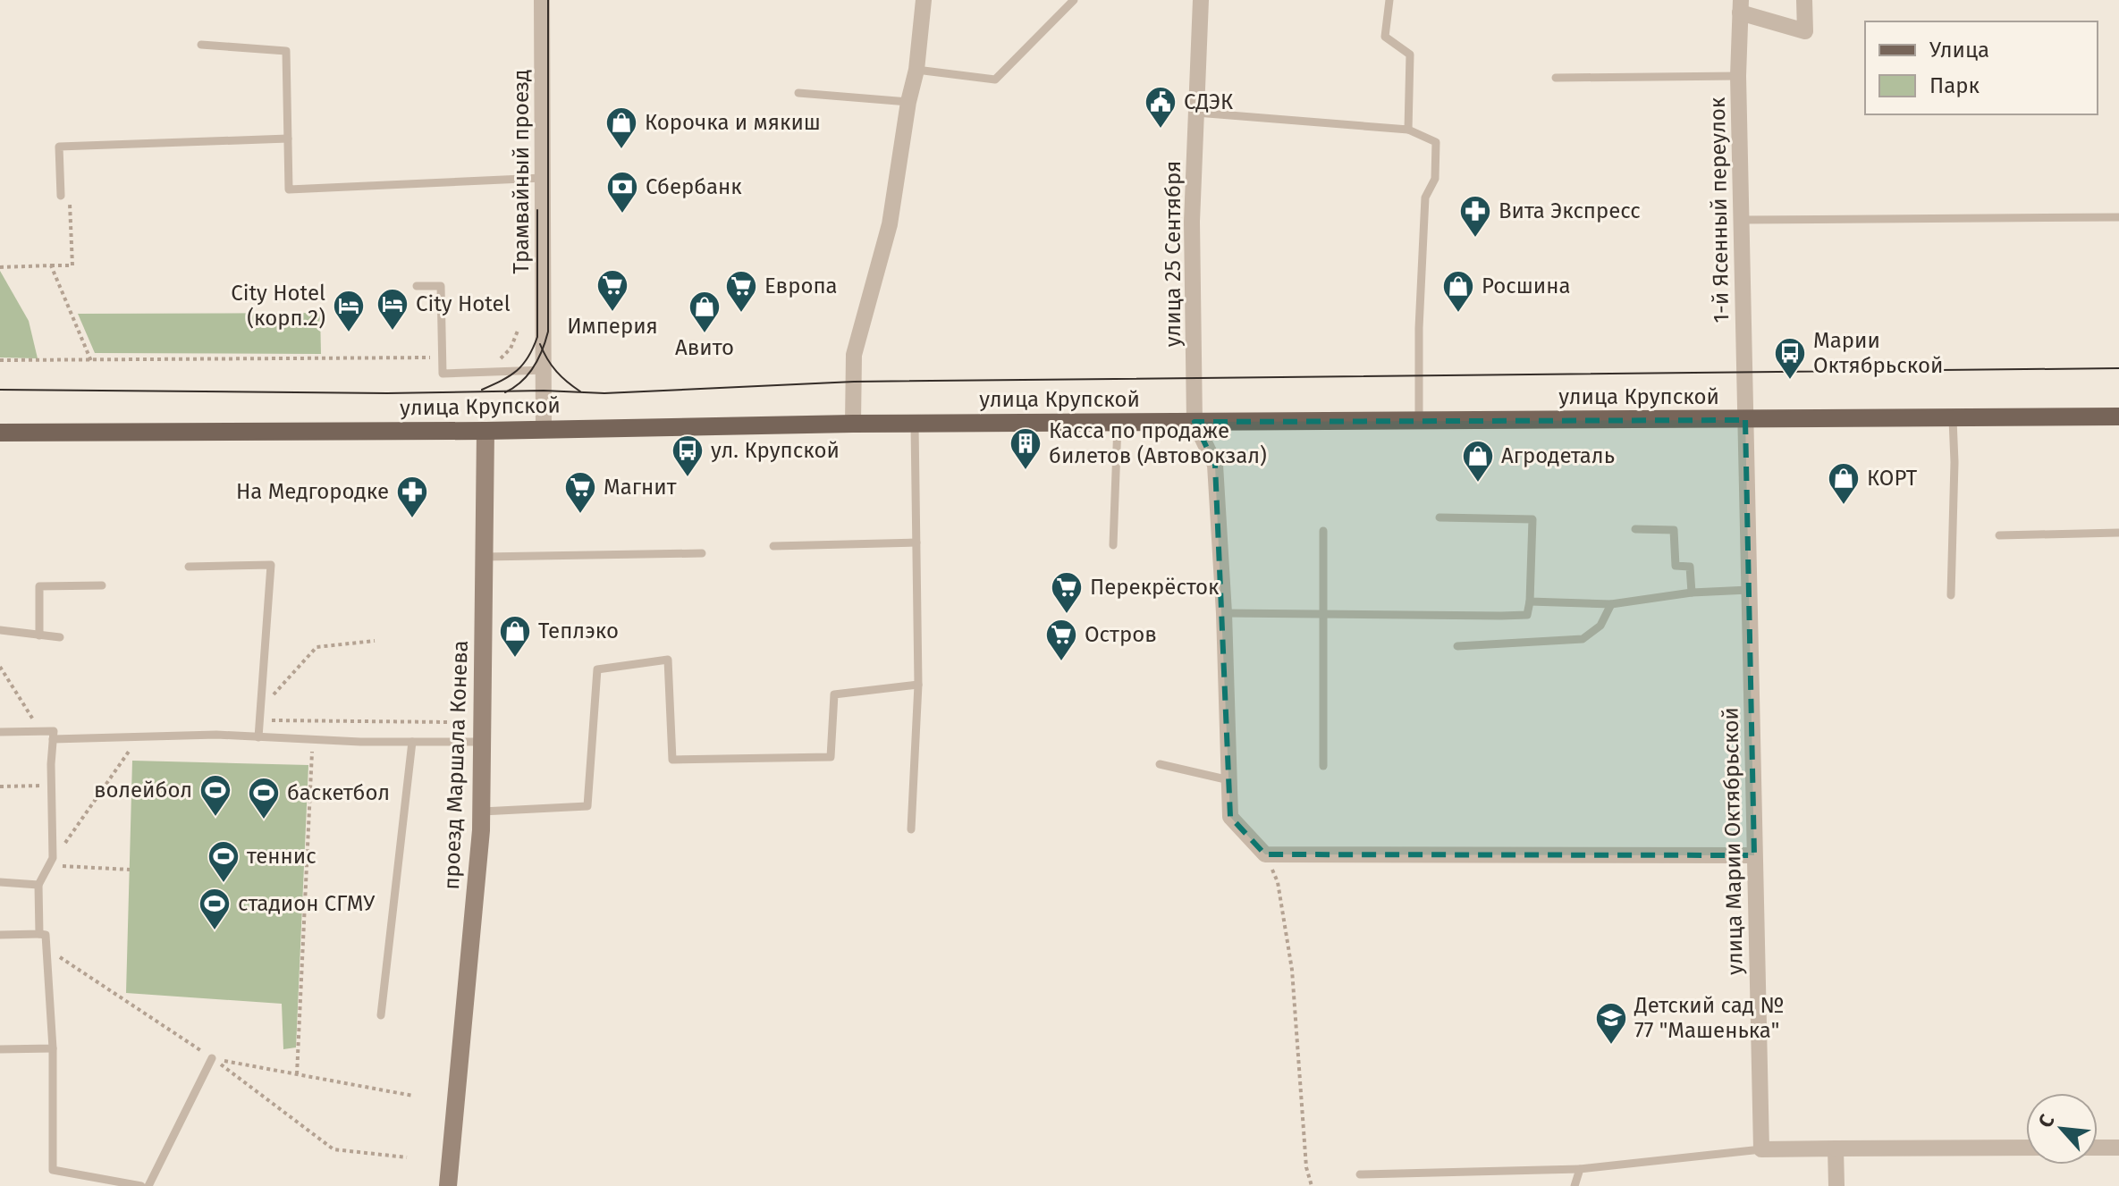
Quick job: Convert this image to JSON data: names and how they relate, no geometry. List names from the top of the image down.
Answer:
{
  "streets": {
    "main road": ["улица Крупской"],
    "street": [
      "Трамвайный проезд",
      "1-й Ясенный переулок",
      "улица 25 Сентября",
      "проезд Маршала Конева",
      "улица Марии Октябрьской"
    ]
  },
  "crossings": [
    ["Трамвайный проезд", "улица Крупской"],
    ["1-й Ясенный переулок", "улица Крупской"],
    ["1-й Ясенный переулок", "улица Марии Октябрьской"],
    ["улица 25 Сентября", "улица Крупской"],
    ["улица Крупской", "проезд Маршала Конева"],
    ["улица Крупской", "улица Марии Октябрьской"]
  ],
  "places": {
    "public building": ["СДЭК"],
    "shop": [
      "Корочка и мякиш",
      "Росшина",
      "Авито",
      "Агродеталь",
      "КОРТ",
      "Теплэко"
    ],
    "bank": ["Сбербанк"],
    "pharmacy": ["Вита Экспресс", "На Медгородке"],
    "supermarket": [
      "Империя",
      "Европа",
      "Магнит",
      "Перекрёсток",
      "Остров"
    ],
    "hotel": ["City Hotel", "City Hotel (корп.2)"],
    "bus stop": ["Марии Октябрьской", "ул. Крупской"],
    "building": ["Касса по продаже билетов (Автовокзал)"],
    "sports": [
      "волейбол",
      "баскетбол",
      "теннис",
      "стадион СГМУ"
    ],
    "school or university": ["Детский сад № 77 \"Машенька\""]
  },
  "legend": ["Улица", "Парк"],
  "north": "top left"
}
